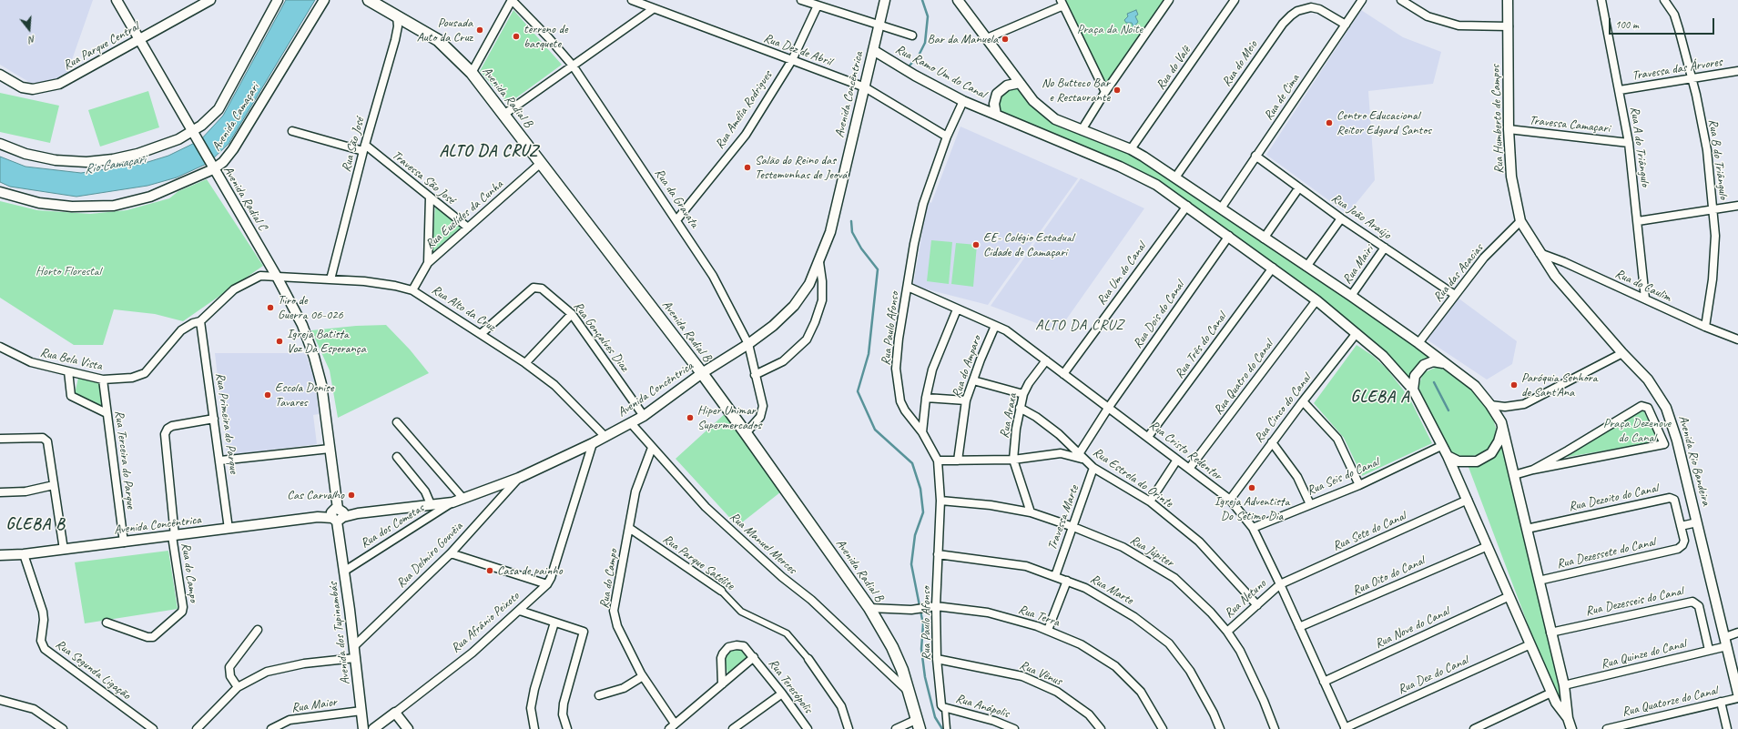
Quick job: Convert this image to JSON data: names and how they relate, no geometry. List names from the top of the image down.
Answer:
{
  "streets": {
    "main road": ["Avenida Radial B"],
    "street": [
      "Rua Parque Central",
      "Rua Dez de Abril",
      "Rua do Meio",
      "Rua do Valê",
      "Travessa das Árvores",
      "Rua Ramo Um do Canal",
      "Avenida Concêntrica",
      "Rua de Cima",
      "Rua Amélia Rodrigues",
      "Avenida Camaçari",
      "Rua Humberto de Campos",
      "Travessa Camaçari",
      "Rua São José",
      "Rua A do Triângulo",
      "Rua B do Triângulo",
      "Travessa São José",
      "Avenida Radial C",
      "Rua da Gravata",
      "Rua Euclídes da Cunha",
      "Rua João Araújo",
      "Rua Mairi",
      "Rua das Acacias",
      "Rua Um do Canal",
      "Rua do Caulim",
      "Rua Alto da Cruz",
      "Rua Dois do Canal",
      "Rua Paulo Afonso",
      "Rua Gonçalves Diaz",
      "Rua Três do Canal",
      "Rua Bela Vista",
      "Rua do Amparo",
      "Rua Quatro do Canal",
      "Rua Cinco do Canal",
      "Rua Araxa",
      "Rua Primeira do Parque",
      "Rua Cristo Redentor",
      "Rua Terceira do Parque",
      "Avenida Rio Bandeira",
      "Rua Seis do Canal",
      "Rua Estrela do Orinte",
      "Rua Dezoito do Canal",
      "Travessa Marte",
      "Rua dos Cometas",
      "Rua Sete do Canal",
      "Rua Manuel Merces",
      "Rua Júpiter",
      "Rua Dezessete do Canal",
      "Rua Delmiro Gouvêia",
      "Rua Parque Satélite",
      "Rua do Campo",
      "Rua Oito do Canal",
      "Rua Marte",
      "Rua Netuno",
      "Rua Dezesseis do Canal",
      "Rua Terra",
      "Rua Afrânio Peixoto",
      "Rua Nove do Canal",
      "Avenida dos Tupinambás",
      "Rua Quinze do Canal",
      "Rua Segunda Ligação",
      "Rua Vênus",
      "Rua Dez do Canal",
      "Rua Teresópolis",
      "Rua Quatorze do Canal",
      "Rua Maior",
      "Rua Anápolis"
    ]
  },
  "crossings": [
    ["Rua Parque Central", "Avenida Radial C"],
    ["Rua Dez de Abril", "Avenida Concêntrica"],
    ["Rua Dez de Abril", "Rua Amélia Rodrigues"],
    ["Rua Dez de Abril", "Rua Paulo Afonso"],
    ["Rua do Meio", "Rua de Cima"],
    ["Travessa das Árvores", "Rua A do Triângulo"],
    ["Travessa das Árvores", "Rua B do Triângulo"],
    ["Rua Ramo Um do Canal", "Avenida Concêntrica"],
    ["Rua Ramo Um do Canal", "Rua Um do Canal"],
    ["Rua Ramo Um do Canal", "Rua Dois do Canal"],
    ["Rua Ramo Um do Canal", "Rua Paulo Afonso"],
    ["Rua Ramo Um do Canal", "Rua Três do Canal"],
    ["Rua Ramo Um do Canal", "Rua Quatro do Canal"],
    ["Rua Ramo Um do Canal", "Rua Cinco do Canal"],
    ["Rua Ramo Um do Canal", "Rua Seis do Canal"],
    ["Rua Ramo Um do Canal", "Rua Sete do Canal"],
    ["Rua Ramo Um do Canal", "Rua Oito do Canal"],
    ["Rua Ramo Um do Canal", "Rua Nove do Canal"],
    ["Rua Ramo Um do Canal", "Rua Dez do Canal"],
    ["Avenida Concêntrica", "Avenida Radial B"],
    ["Avenida Concêntrica", "Rua da Gravata"],
    ["Avenida Concêntrica", "Rua Alto da Cruz"],
    ["Avenida Concêntrica", "Rua Gonçalves Diaz"],
    ["Avenida Concêntrica", "Rua Primeira do Parque"],
    ["Avenida Concêntrica", "Rua Terceira do Parque"],
    ["Avenida Concêntrica", "Rua dos Cometas"],
    ["Avenida Concêntrica", "Rua Manuel Merces"],
    ["Avenida Concêntrica", "Rua Delmiro Gouvêia"],
    ["Avenida Concêntrica", "Rua do Campo"],
    ["Avenida Concêntrica", "Rua Afrânio Peixoto"],
    ["Avenida Concêntrica", "Avenida dos Tupinambás"],
    ["Avenida Concêntrica", "Rua Segunda Ligação"],
    ["Avenida Radial B", "Rua São José"],
    ["Avenida Radial B", "Rua da Gravata"],
    ["Avenida Radial B", "Rua Euclídes da Cunha"],
    ["Avenida Radial B", "Rua Manuel Merces"],
    ["Avenida Radial B", "Rua Terra"],
    ["Rua de Cima", "Rua João Araújo"],
    ["Rua Amélia Rodrigues", "Rua da Gravata"],
    ["Avenida Camaçari", "Avenida Radial C"],
    ["Rua Humberto de Campos", "Travessa Camaçari"],
    ["Rua Humberto de Campos", "Rua das Acacias"],
    ["Rua Humberto de Campos", "Rua do Caulim"],
    ["Rua Humberto de Campos", "Avenida Rio Bandeira"],
    ["Travessa Camaçari", "Rua A do Triângulo"],
    ["Rua São José", "Travessa São José"],
    ["Rua São José", "Rua Alto da Cruz"],
    ["Rua A do Triângulo", "Rua do Caulim"],
    ["Rua B do Triângulo", "Rua do Caulim"],
    ["Travessa São José", "Rua Euclídes da Cunha"],
    ["Avenida Radial C", "Rua Alto da Cruz"],
    ["Avenida Radial C", "Rua Bela Vista"],
    ["Avenida Radial C", "Avenida dos Tupinambás"],
    ["Rua Euclídes da Cunha", "Rua Alto da Cruz"],
    ["Rua João Araújo", "Rua Mairi"],
    ["Rua João Araújo", "Rua das Acacias"],
    ["Rua Um do Canal", "Rua Cristo Redentor"],
    ["Rua do Caulim", "Avenida Rio Bandeira"],
    ["Rua Alto da Cruz", "Rua Gonçalves Diaz"],
    ["Rua Alto da Cruz", "Rua Bela Vista"],
    ["Rua Alto da Cruz", "Avenida dos Tupinambás"],
    ["Rua Dois do Canal", "Rua Cristo Redentor"],
    ["Rua Dois do Canal", "Rua Estrela do Orinte"],
    ["Rua Paulo Afonso", "Rua Cristo Redentor"],
    ["Rua Paulo Afonso", "Rua Júpiter"],
    ["Rua Paulo Afonso", "Rua Marte"],
    ["Rua Paulo Afonso", "Rua Terra"],
    ["Rua Paulo Afonso", "Rua Vênus"],
    ["Rua Paulo Afonso", "Rua Anápolis"],
    ["Rua Três do Canal", "Rua Cristo Redentor"],
    ["Rua Bela Vista", "Rua Primeira do Parque"],
    ["Rua Bela Vista", "Rua Terceira do Parque"],
    ["Rua Bela Vista", "Avenida dos Tupinambás"],
    ["Rua do Amparo", "Rua Cristo Redentor"],
    ["Rua Quatro do Canal", "Rua Cristo Redentor"],
    ["Rua Cinco do Canal", "Rua Cristo Redentor"],
    ["Rua Araxa", "Rua Cristo Redentor"],
    ["Rua Araxa", "Rua Estrela do Orinte"],
    ["Rua Cristo Redentor", "Rua Seis do Canal"],
    ["Rua Cristo Redentor", "Rua Sete do Canal"],
    ["Rua Cristo Redentor", "Rua Oito do Canal"],
    ["Rua Cristo Redentor", "Rua Netuno"],
    ["Rua Cristo Redentor", "Rua Nove do Canal"],
    ["Rua Cristo Redentor", "Rua Dez do Canal"],
    ["Avenida Rio Bandeira", "Rua Quinze do Canal"],
    ["Rua Estrela do Orinte", "Travessa Marte"],
    ["Rua Estrela do Orinte", "Rua Netuno"],
    ["Rua Dezoito do Canal", "Rua Dezessete do Canal"],
    ["Travessa Marte", "Rua Júpiter"],
    ["Travessa Marte", "Rua Marte"],
    ["Rua dos Cometas", "Avenida dos Tupinambás"],
    ["Rua Sete do Canal", "Rua Netuno"],
    ["Rua Manuel Merces", "Rua do Campo"],
    ["Rua Júpiter", "Rua Netuno"],
    ["Rua Delmiro Gouvêia", "Avenida dos Tupinambás"],
    ["Rua Parque Satélite", "Rua do Campo"],
    ["Rua do Campo", "Rua Teresópolis"],
    ["Rua Dezesseis do Canal", "Rua Quinze do Canal"],
    ["Avenida dos Tupinambás", "Rua Maior"]
  ],
  "districts": [
    "ALTO DA CRUZ",
    "ALTO DA CRUZ",
    "GLEBA A",
    "GLEBA B"
  ],
  "water": ["Rio Camaçari"],
  "parks": ["Praça da Noite", "Horto Florestal", "Praça Dezenove do Canal"],
  "places": [
    "Pousada Auto da Cruz",
    "terreno de basquete",
    "Bar da Manuela",
    "No Butteco Bar e Restaurante",
    "Centro Educacional Reitor Edgard Santos",
    "Salão do Reino das Testemunhas de Jeová",
    "EE- Colégio Estadual Cidade de Camaçari",
    "Tiro de Guerra 06-026",
    "Igreja Batista Voz Da Esperança",
    "Paróquia Senhora de Sant'Ana",
    "Escola Denise Tavares",
    "Hiper Unimar Supermercados",
    "Igreja Adventista Do Setimo Dia",
    "Cas Carvalho",
    "Casa de painho"
  ],
  "scale_bar": "100 m",
  "north": "bottom"
}
